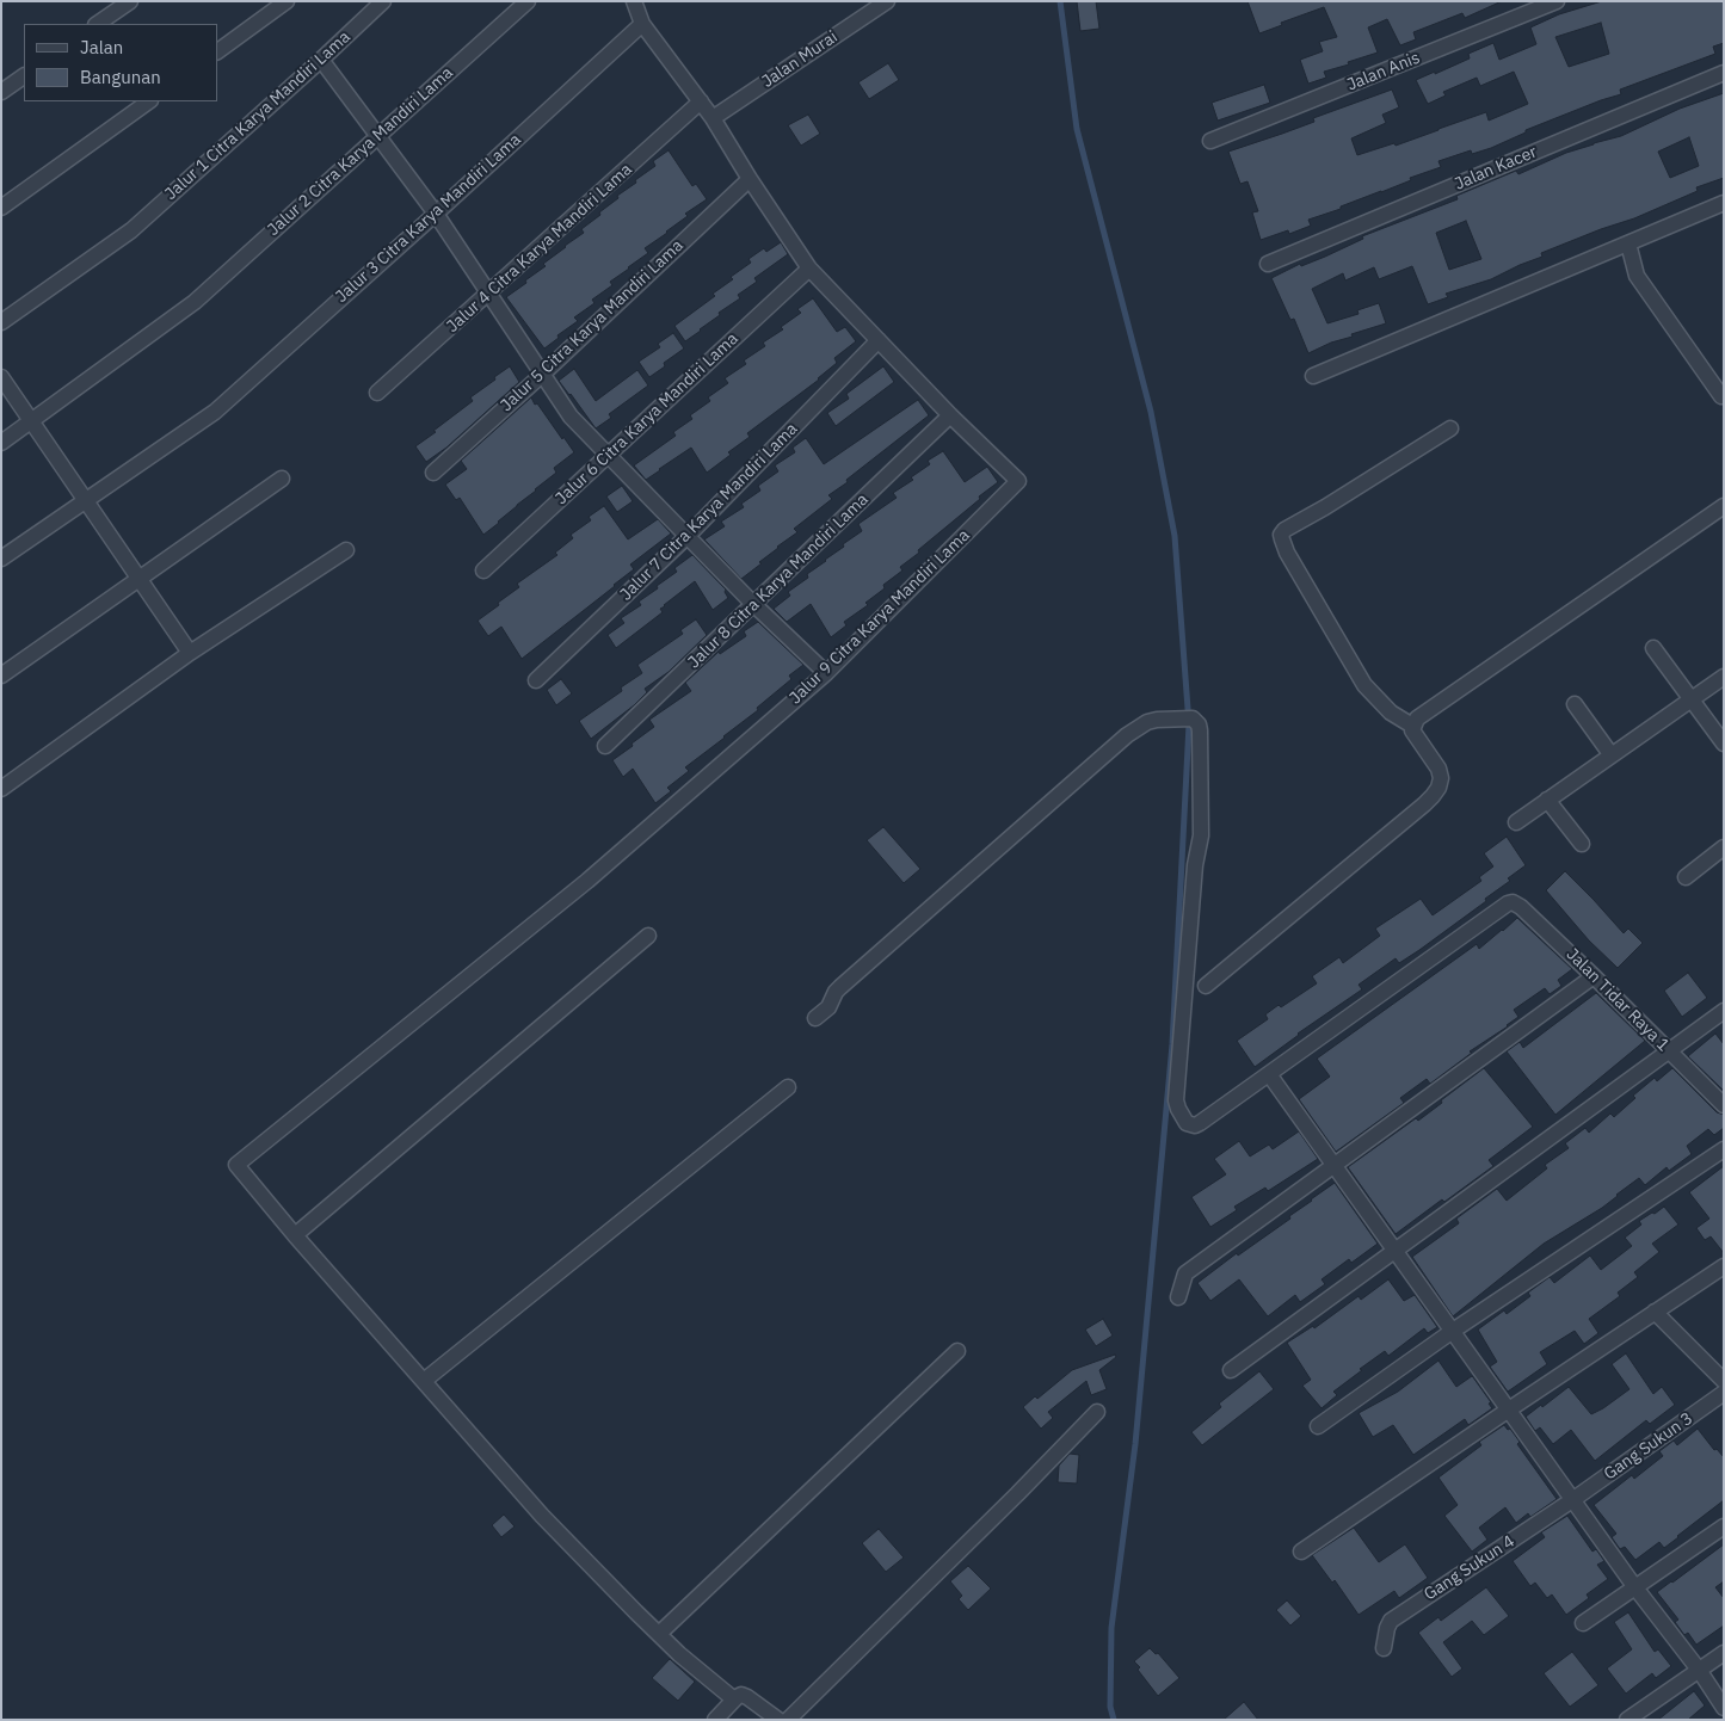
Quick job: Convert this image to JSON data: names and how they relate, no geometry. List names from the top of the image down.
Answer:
{
  "streets": {
    "street": [
      "Jalan Murai",
      "Jalan Anis",
      "Jalur 1 Citra Karya Mandiri Lama",
      "Jalur 2 Citra Karya Mandiri Lama",
      "Jalan Kacer",
      "Jalur 3 Citra Karya Mandiri Lama",
      "Jalur 4 Citra Karya Mandiri Lama",
      "Jalur 5 Citra Karya Mandiri Lama",
      "Jalur 6 Citra Karya Mandiri Lama",
      "Jalur 7 Citra Karya Mandiri Lama",
      "Jalur 8 Citra Karya Mandiri Lama",
      "Jalur 9 Citra Karya Mandiri Lama",
      "Jalan Tidar Raya 1",
      "Gang Sukun 3",
      "Gang Sukun 4"
    ]
  },
  "crossings": [
    ["Jalur 8 Citra Karya Mandiri Lama", "Jalur 9 Citra Karya Mandiri Lama"],
    ["Gang Sukun 3", "Gang Sukun 4"]
  ],
  "legend": ["Jalan", "Bangunan"]
}
